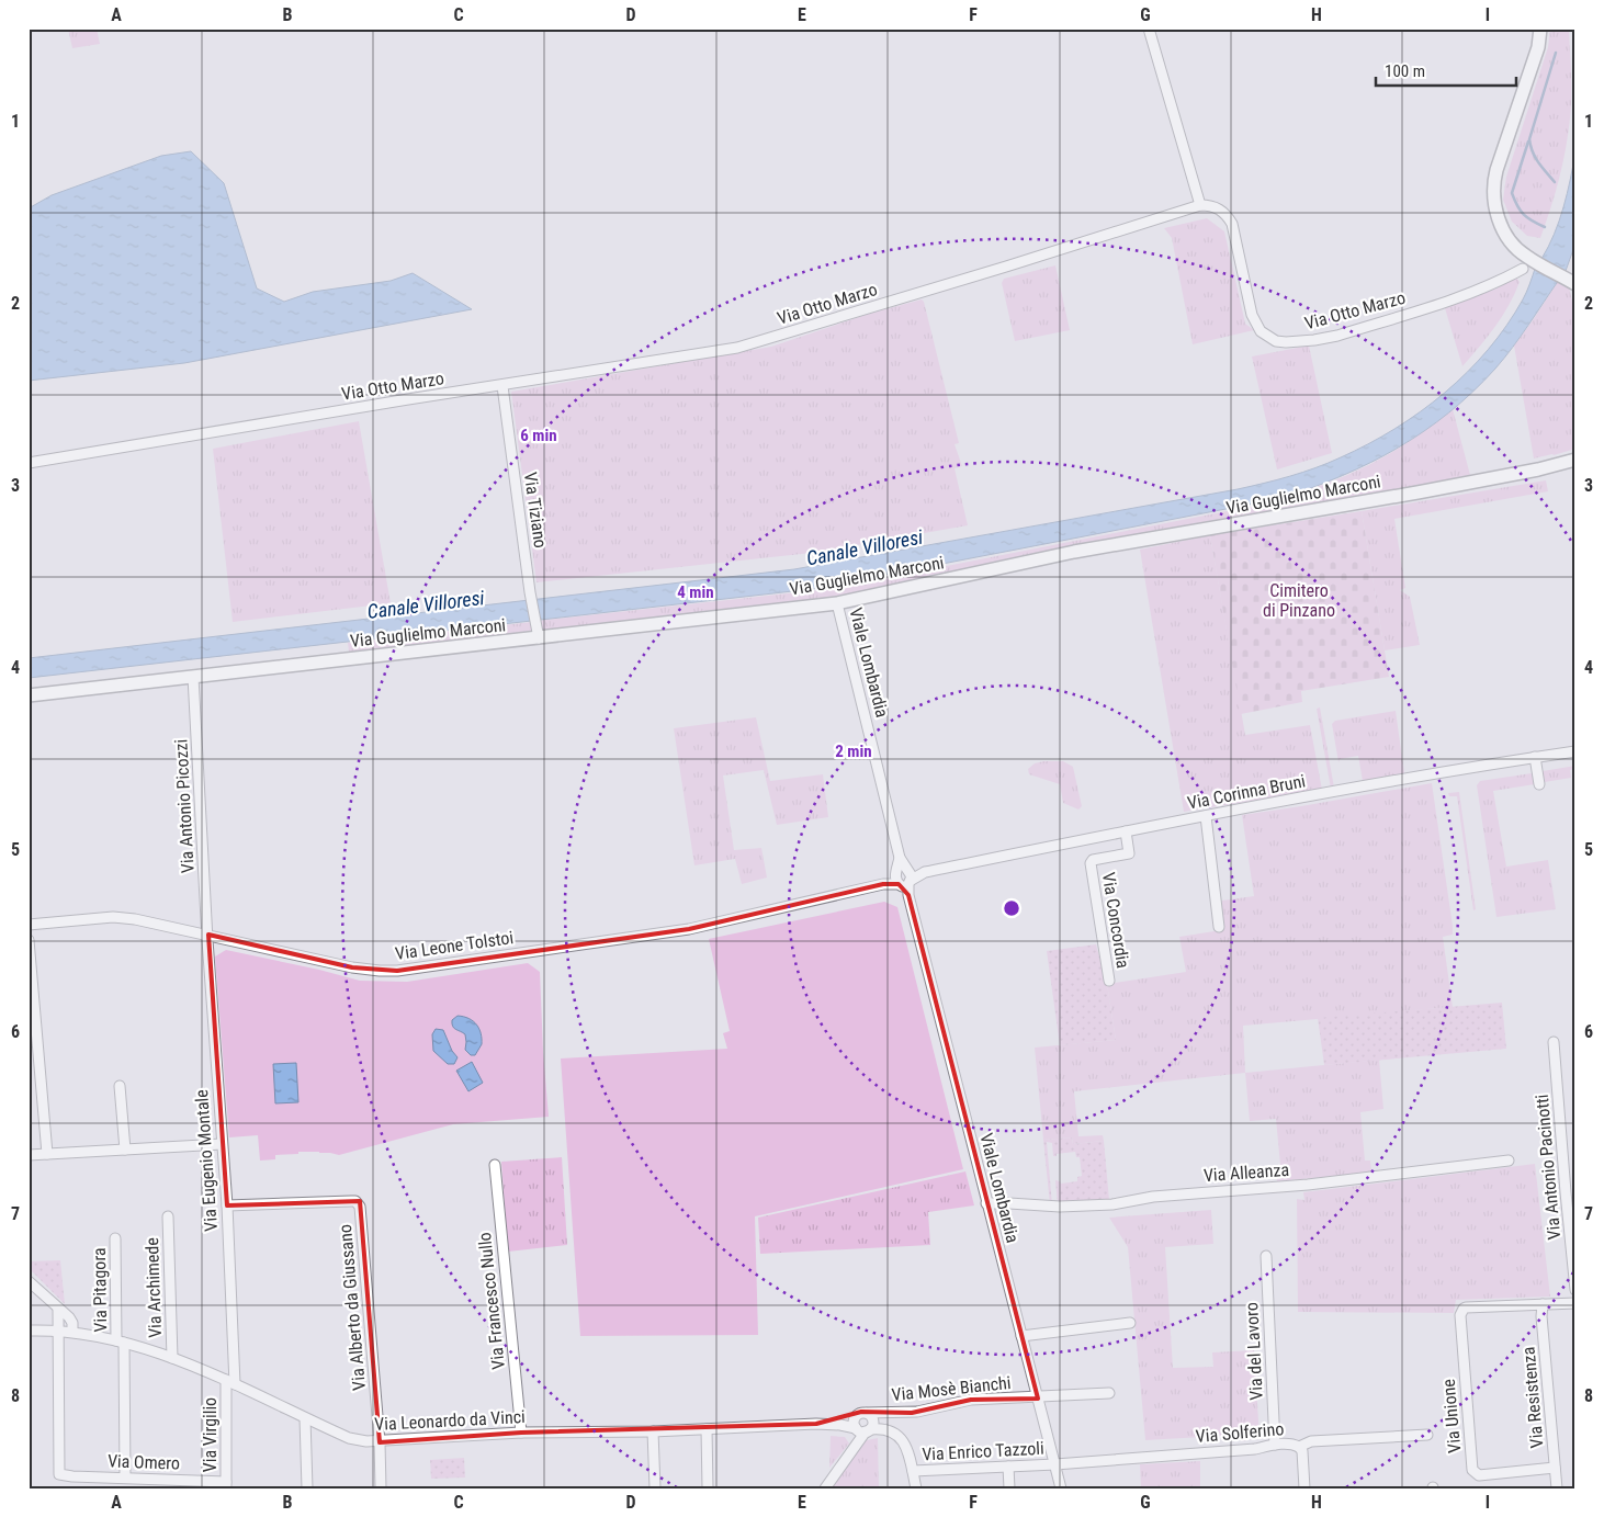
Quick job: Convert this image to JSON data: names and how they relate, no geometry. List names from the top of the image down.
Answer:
{
  "streets": {
    "street": [
      "Via Otto Marzo",
      "Via Guglielmo Marconi",
      "Via Tiziano",
      "Viale Lombardia",
      "Via Corinna Bruni",
      "Via Antonio Picozzi",
      "Via Concordia",
      "Via Leone Tolstoi",
      "Via Eugenio Montale",
      "Via Antonio Pacinotti",
      "Via Alleanza",
      "Via Archimede",
      "Via Pitagora",
      "Via Francesco Nullo",
      "Via Alberto da Giussano",
      "Via del Lavoro",
      "Via Mosè Bianchi",
      "Via Resistenza",
      "Via Unione",
      "Via Leonardo da Vinci",
      "Via Solferino",
      "Via Virgilio",
      "Via Enrico Tazzoli",
      "Via Omero"
    ]
  },
  "crossings": [
    ["Via Otto Marzo", "Via Tiziano"],
    ["Via Guglielmo Marconi", "Via Tiziano"],
    ["Via Guglielmo Marconi", "Viale Lombardia"],
    ["Via Guglielmo Marconi", "Via Antonio Picozzi"],
    ["Viale Lombardia", "Via Corinna Bruni"],
    ["Viale Lombardia", "Via Leone Tolstoi"],
    ["Viale Lombardia", "Via Alleanza"],
    ["Viale Lombardia", "Via Mosè Bianchi"],
    ["Viale Lombardia", "Via Solferino"],
    ["Viale Lombardia", "Via Enrico Tazzoli"],
    ["Via Corinna Bruni", "Via Concordia"],
    ["Via Corinna Bruni", "Via Leone Tolstoi"],
    ["Via Antonio Picozzi", "Via Leone Tolstoi"],
    ["Via Antonio Picozzi", "Via Eugenio Montale"],
    ["Via Leone Tolstoi", "Via Eugenio Montale"],
    ["Via Eugenio Montale", "Via Alberto da Giussano"],
    ["Via Eugenio Montale", "Via Leonardo da Vinci"],
    ["Via Eugenio Montale", "Via Virgilio"],
    ["Via Archimede", "Via Leonardo da Vinci"],
    ["Via Pitagora", "Via Leonardo da Vinci"],
    ["Via Pitagora", "Via Omero"],
    ["Via Francesco Nullo", "Via Leonardo da Vinci"],
    ["Via Alberto da Giussano", "Via Leonardo da Vinci"],
    ["Via del Lavoro", "Via Solferino"],
    ["Via Mosè Bianchi", "Via Leonardo da Vinci"],
    ["Via Resistenza", "Via Unione"],
    ["Via Leonardo da Vinci", "Via Virgilio"],
    ["Via Leonardo da Vinci", "Via Enrico Tazzoli"],
    ["Via Leonardo da Vinci", "Via Omero"],
    ["Via Solferino", "Via Enrico Tazzoli"],
    ["Via Virgilio", "Via Omero"]
  ],
  "water": ["Canale Villoresi"],
  "parks": ["Cimitero di Pinzano"],
  "scale_bar": "100 m",
  "grid": {
    "columns": [
      "A",
      "B",
      "C",
      "D",
      "E",
      "F",
      "G",
      "H",
      "I"
    ],
    "rows": [
      "1",
      "2",
      "3",
      "4",
      "5",
      "6",
      "7",
      "8"
    ]
  },
  "rings": ["6 min", "4 min", "2 min"]
}
